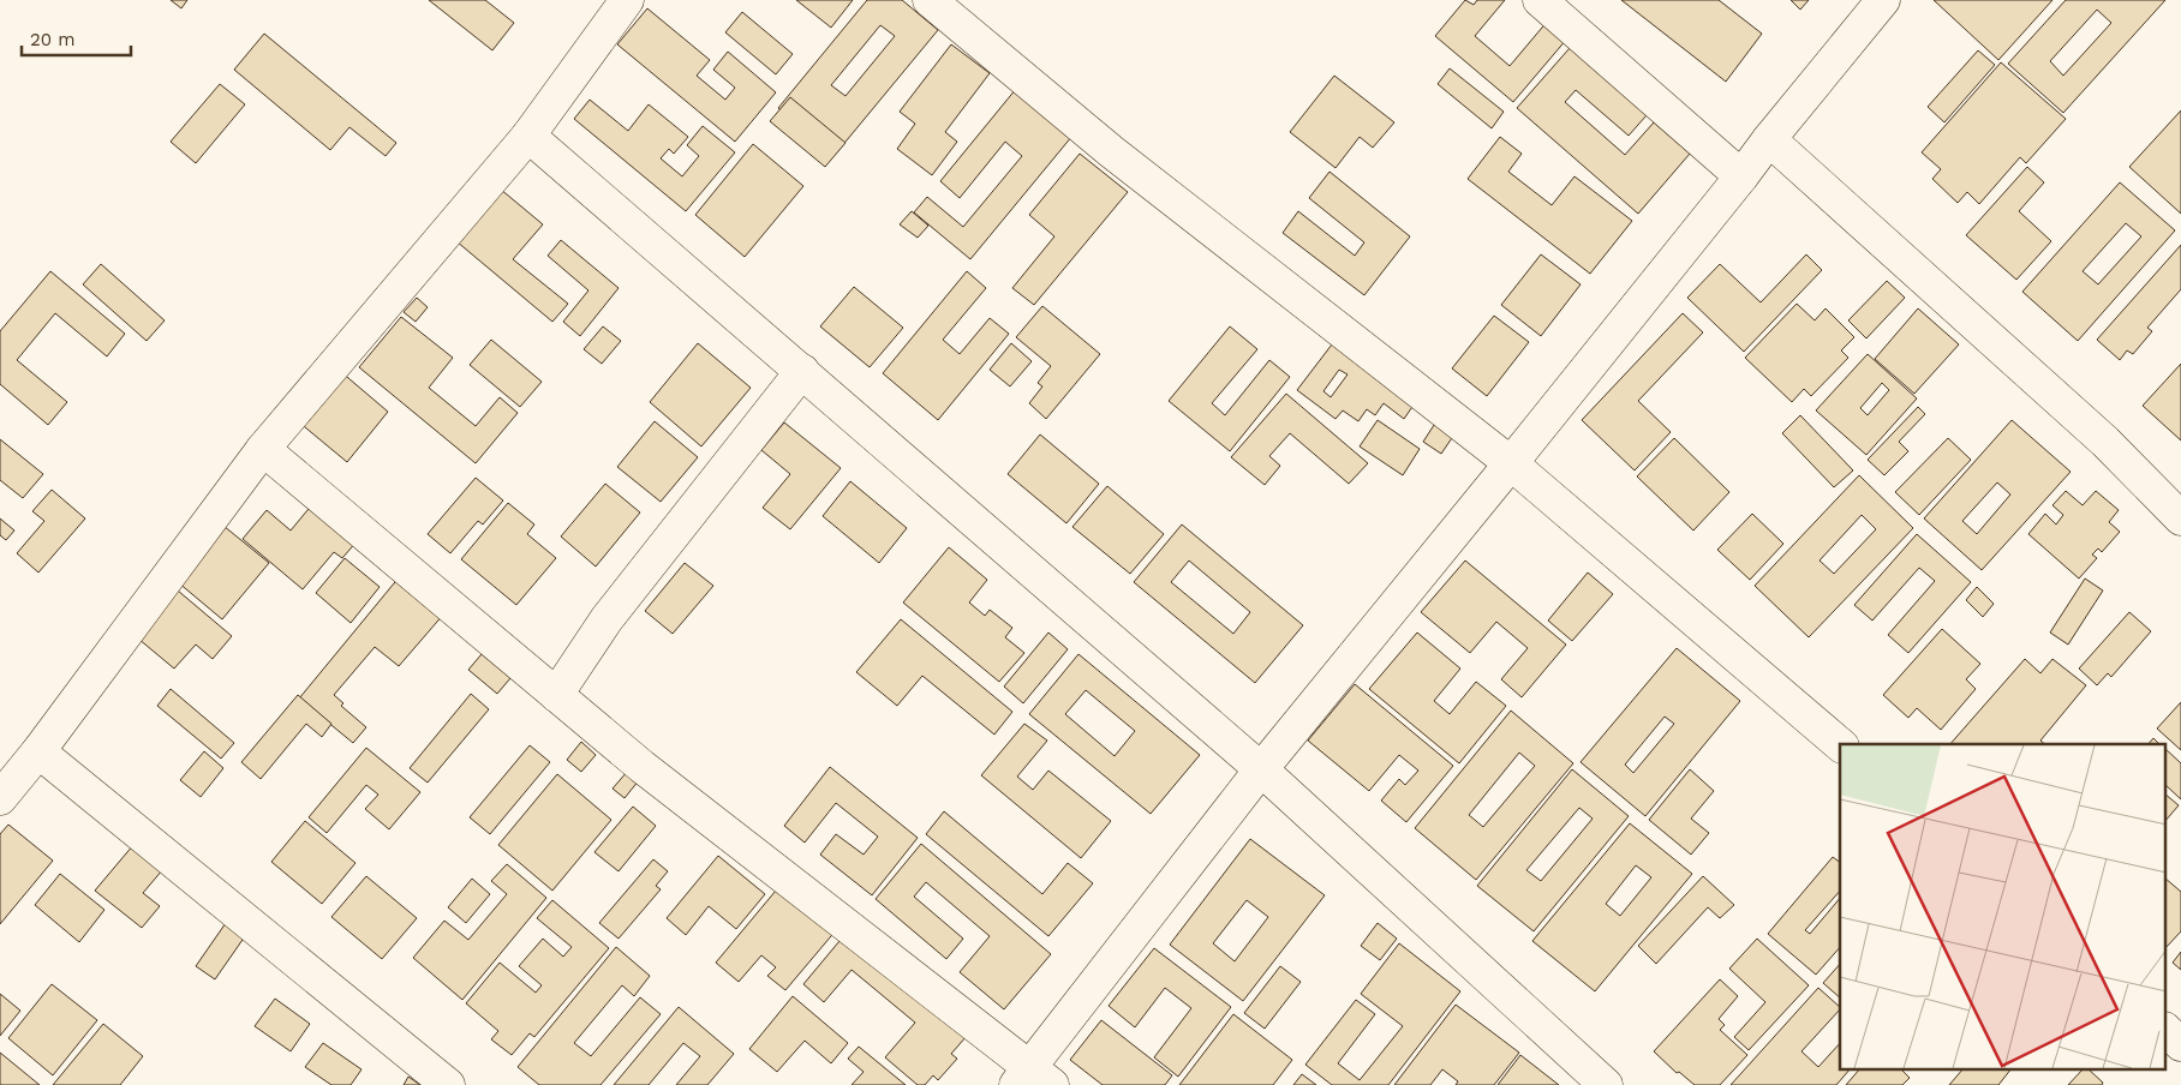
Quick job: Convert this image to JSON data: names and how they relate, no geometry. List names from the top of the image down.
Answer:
{
  "scale_bar": "20 m"
}
